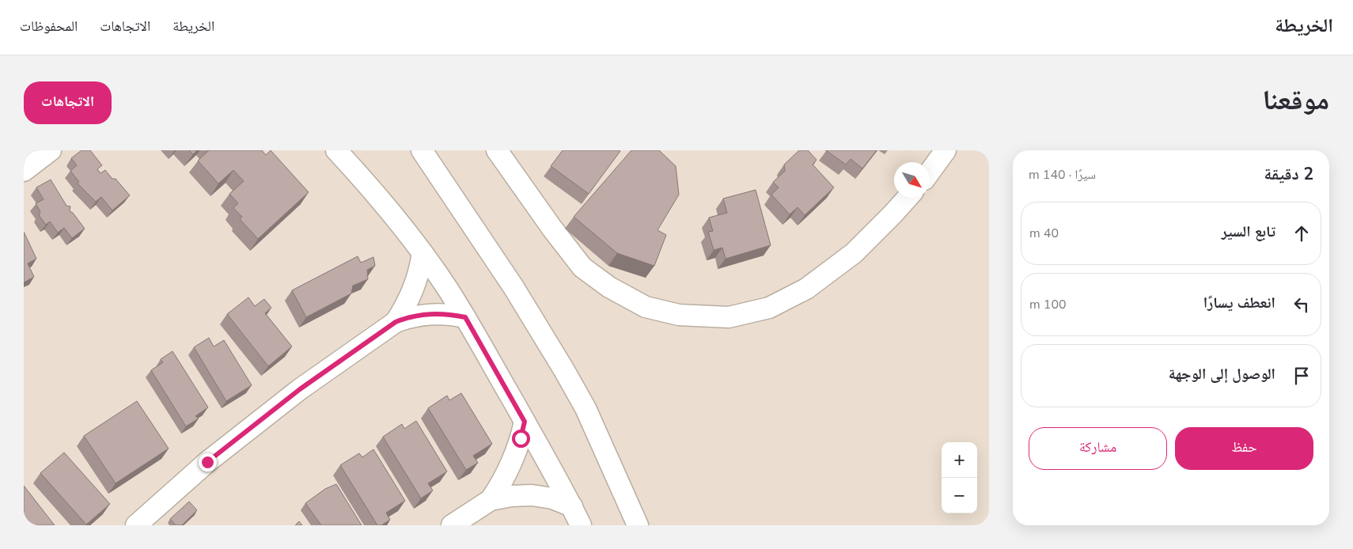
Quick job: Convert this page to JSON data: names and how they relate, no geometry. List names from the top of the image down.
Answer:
{
  "north": "bottom right",
  "page": {
    "header": "الخريطة",
    "nav": ["الخريطة", "الاتجاهات", "المحفوظات"],
    "title": "موقعنا",
    "buttons": [
      "الاتجاهات",
      ["حفظ", "مشاركة"]
    ],
    "heading": ["2 دقيقة", "سيرًا · 140 m"],
    "list": [
      ["تابع السير", "40 m"],
      ["انعطف يسارًا", "100 m"],
      "الوصول إلى الوجهة"
    ],
    "map_buttons": ["+", "−"]
  }
}
